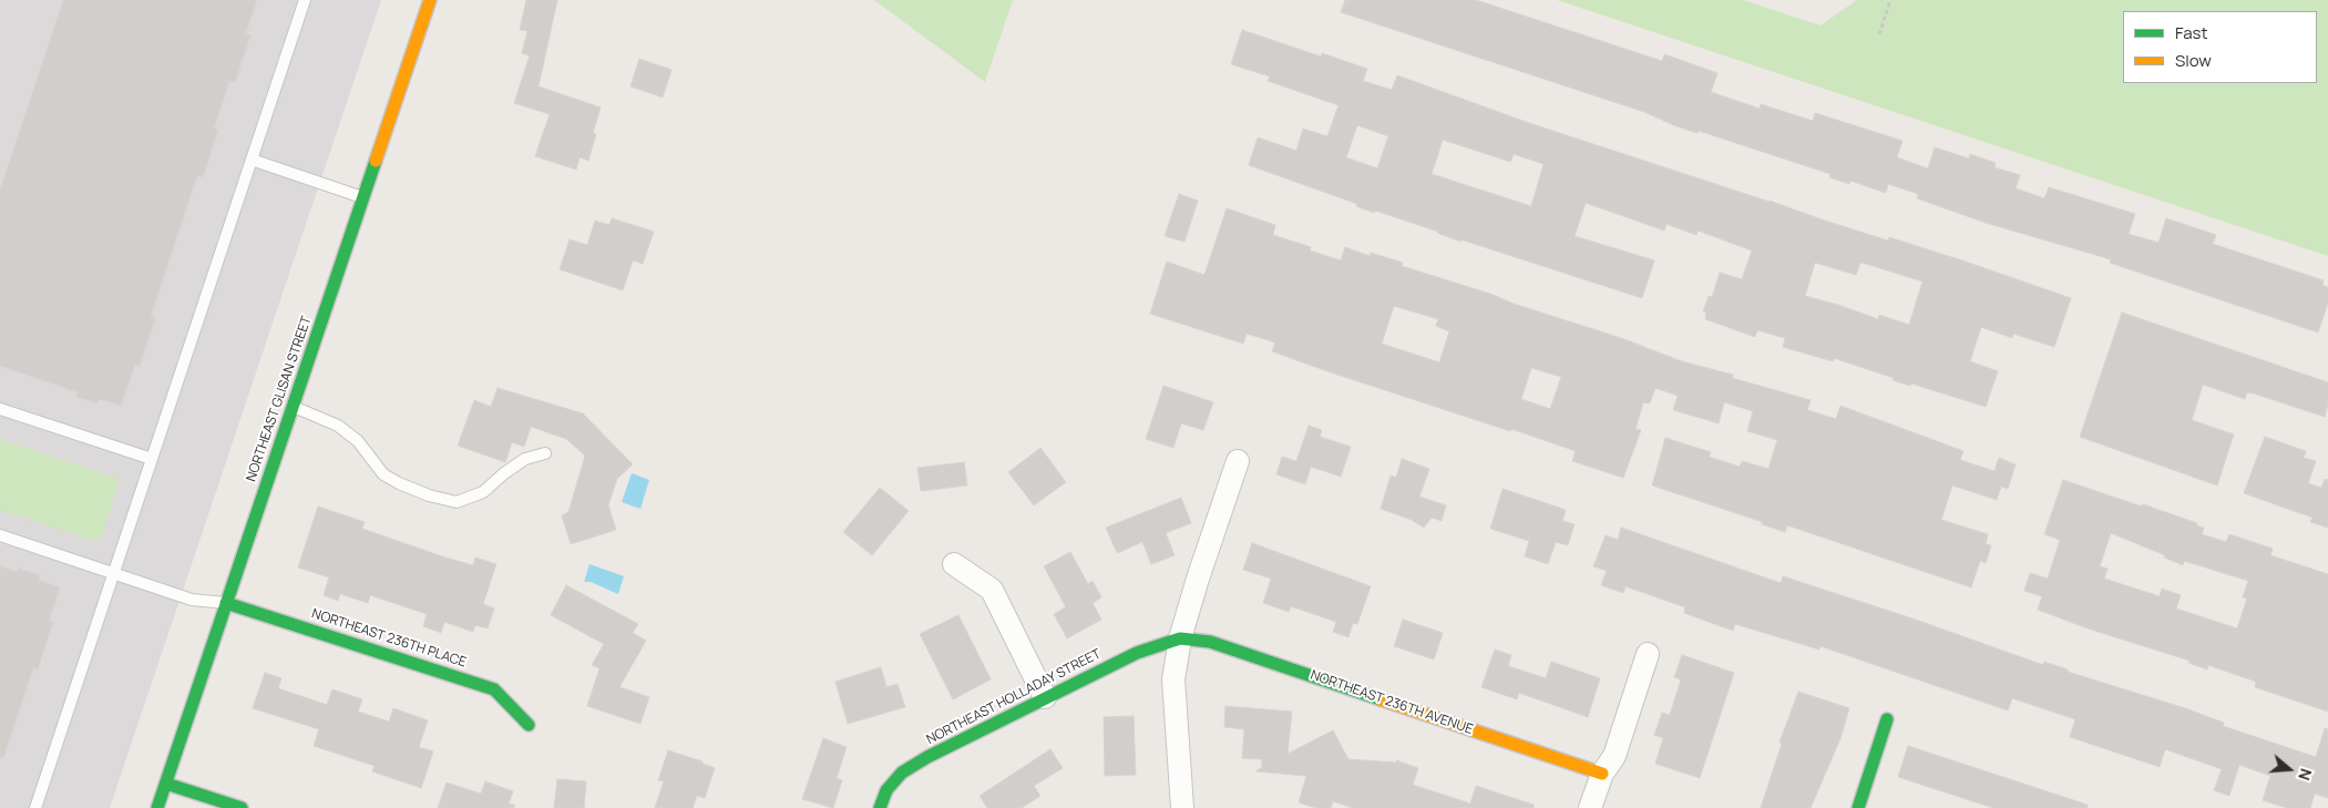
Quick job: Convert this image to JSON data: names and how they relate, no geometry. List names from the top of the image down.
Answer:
{
  "streets": {
    "street": [
      "NORTHEAST GLISAN STREET",
      "NORTHEAST 236TH PLACE",
      "NORTHEAST HOLLADAY STREET",
      "NORTHEAST 236TH AVENUE"
    ]
  },
  "crossings": [
    ["NORTHEAST GLISAN STREET", "NORTHEAST 236TH PLACE"],
    ["NORTHEAST HOLLADAY STREET", "NORTHEAST 236TH AVENUE"]
  ],
  "legend": ["Fast", "Slow"],
  "north": "right"
}
